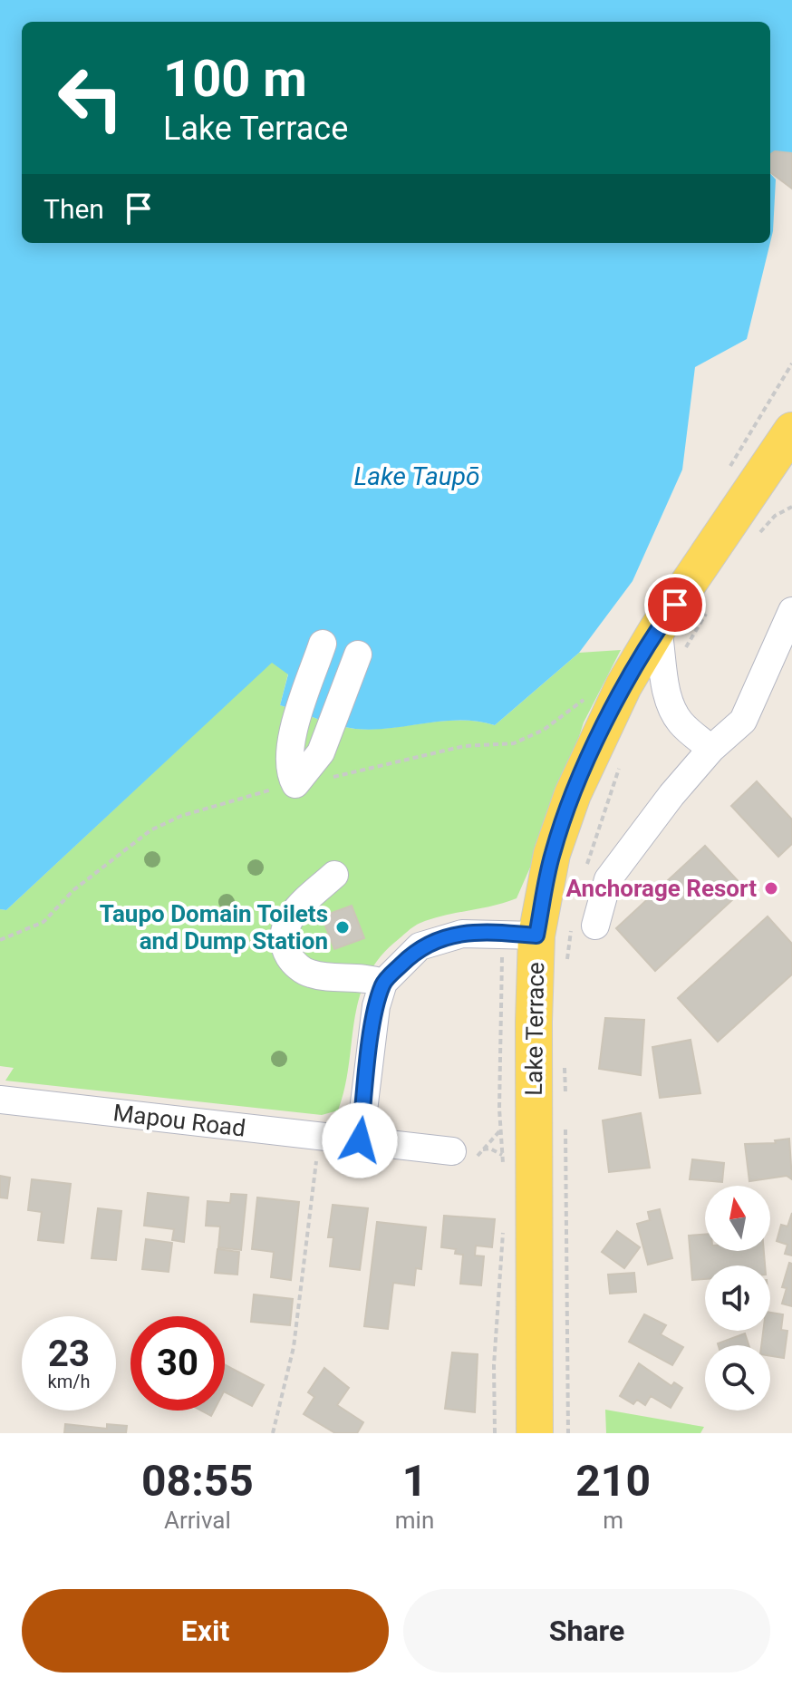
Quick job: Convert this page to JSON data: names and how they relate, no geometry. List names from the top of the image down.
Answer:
{
  "streets": {
    "main road": ["Lake Terrace"],
    "street": ["Mapou Road"]
  },
  "water": ["Lake Taupō"],
  "places": ["Anchorage Resort", "Taupo Domain Toilets and Dump Station"],
  "north": "top",
  "page": {
    "turn": ["100 m", "Lake Terrace"],
    "then": "Then",
    "speed": "23 km/h",
    "limit": "30",
    "eta": [
      "08:55",
      "Arrival",
      "1",
      "min",
      "210",
      "m"
    ],
    "buttons": ["Exit", "Share"]
  }
}
